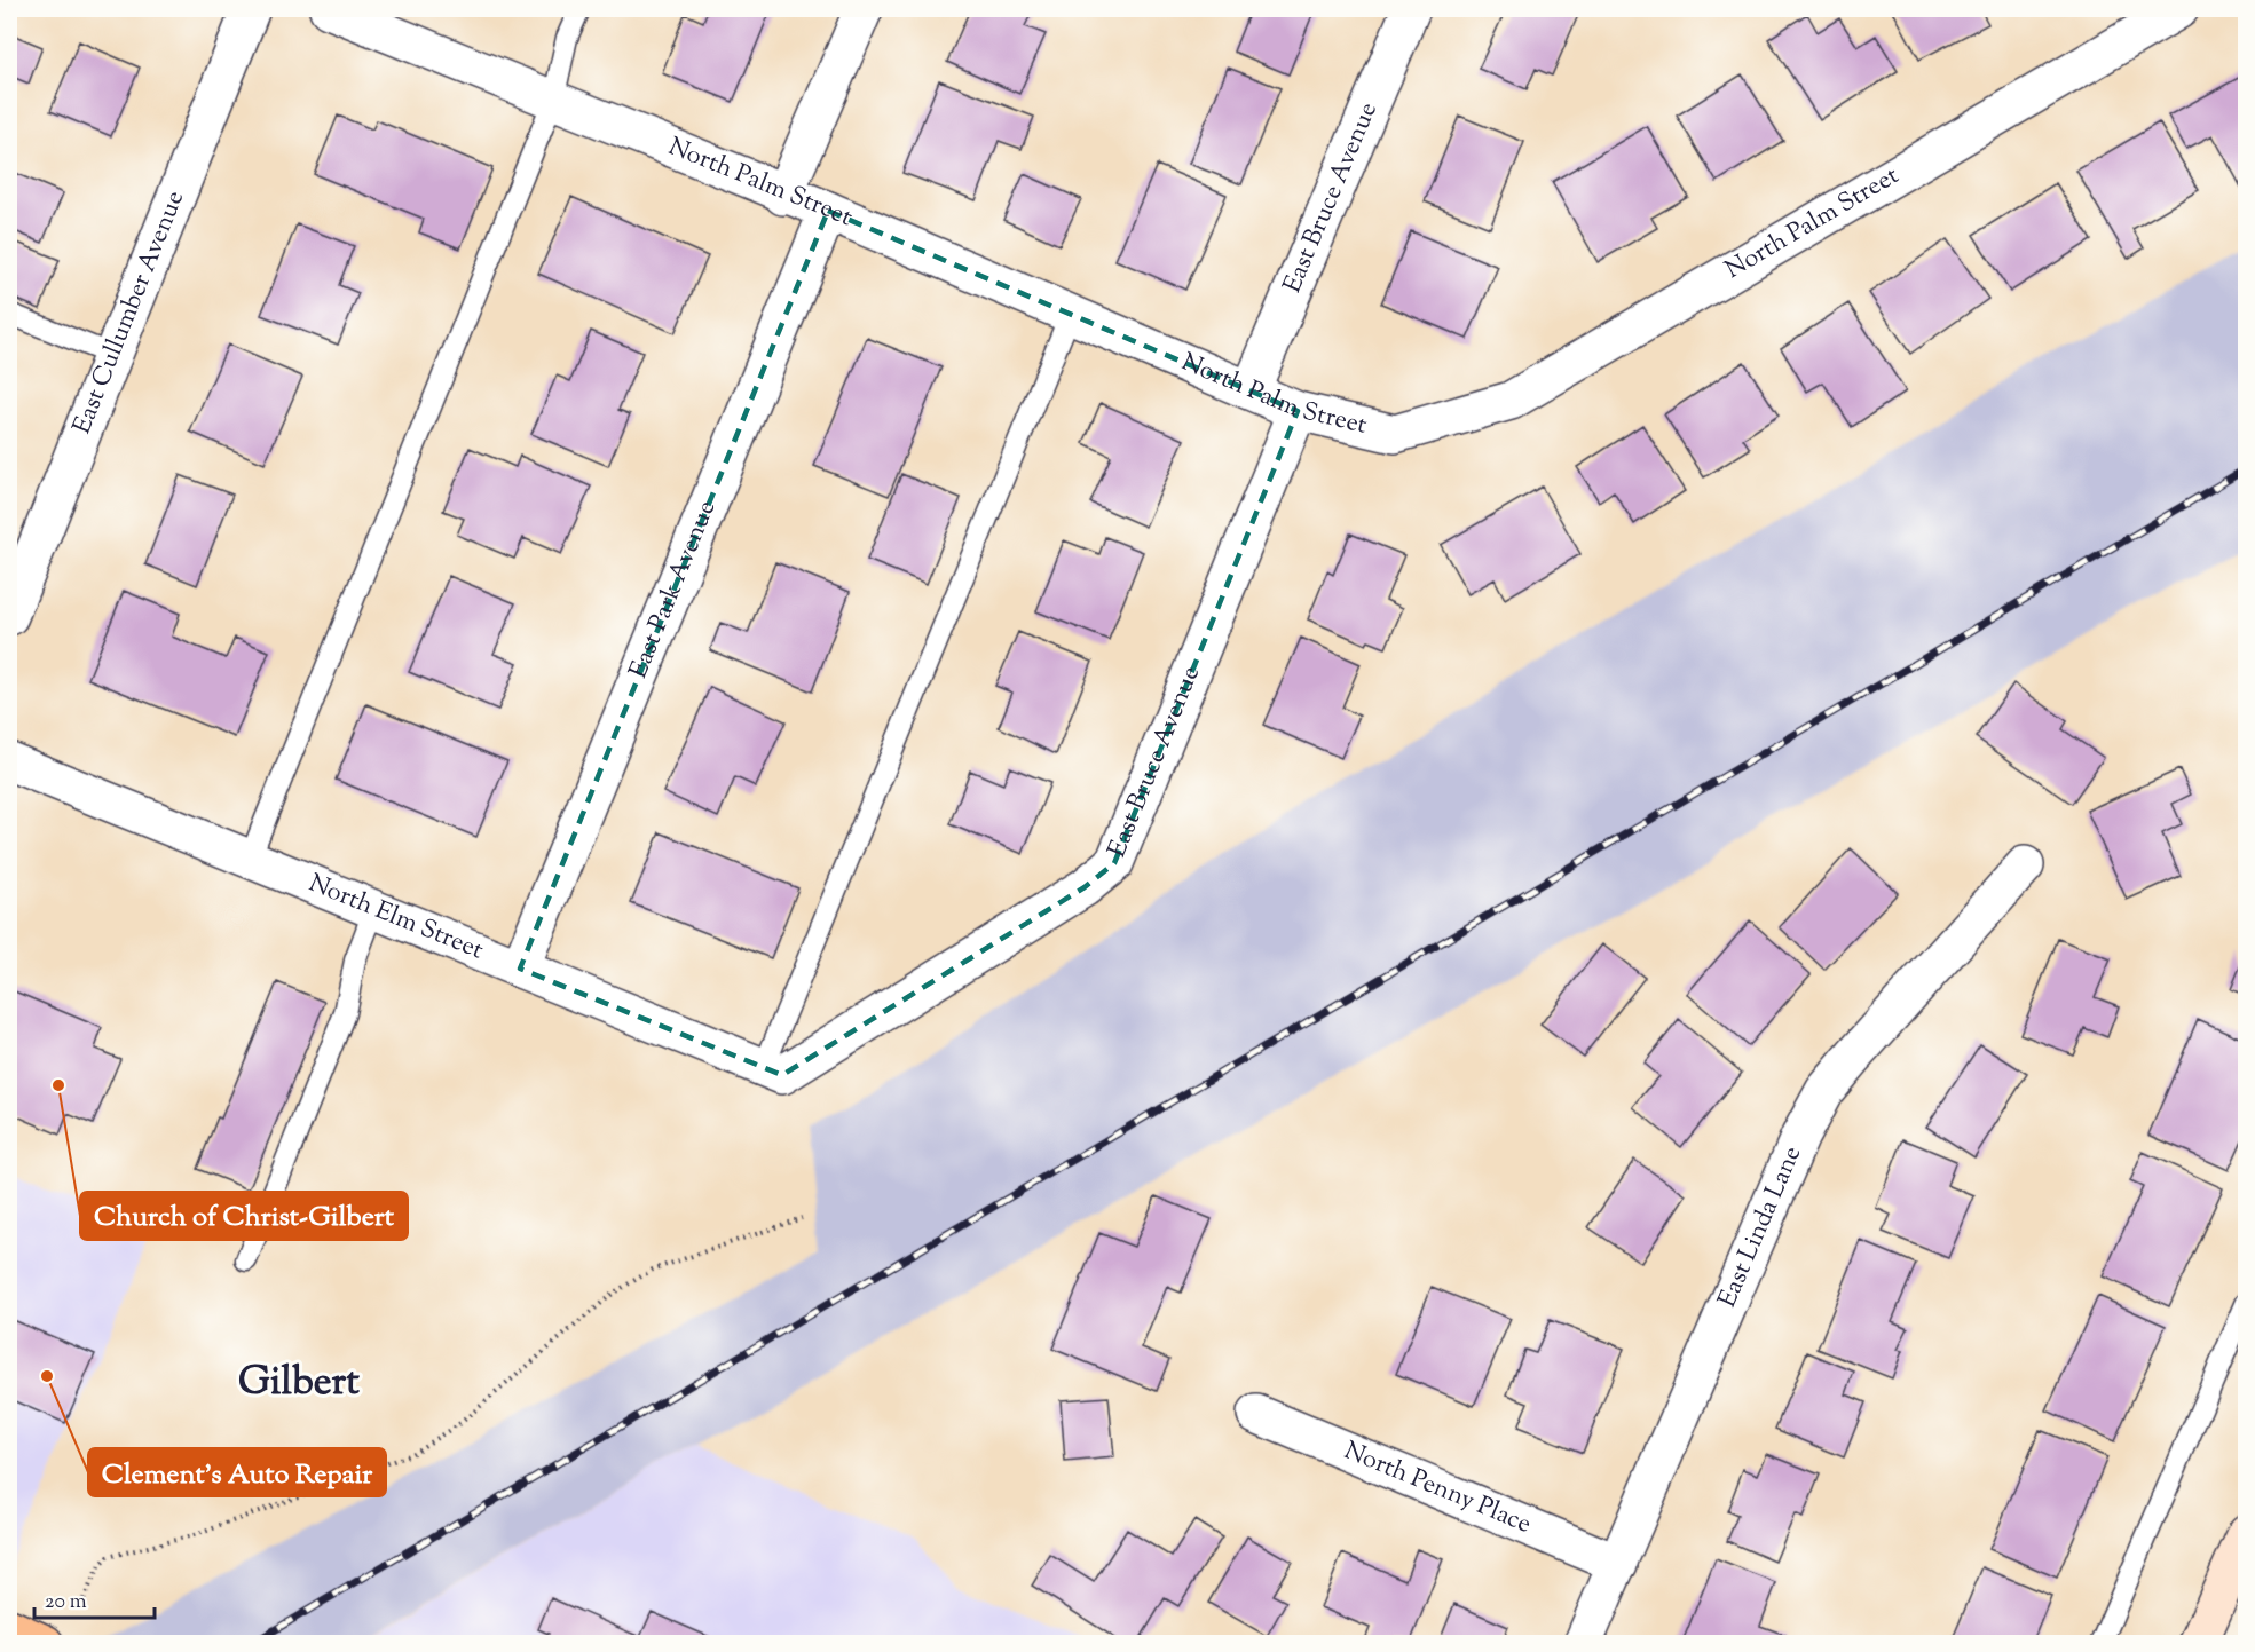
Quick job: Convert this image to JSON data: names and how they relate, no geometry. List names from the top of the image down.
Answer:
{
  "streets": {
    "street": [
      "North Palm Street",
      "East Bruce Avenue",
      "East Cullumber Avenue",
      "East Park Avenue",
      "North Elm Street",
      "East Linda Lane",
      "North Penny Place"
    ]
  },
  "crossings": [
    ["North Palm Street", "East Bruce Avenue"],
    ["North Palm Street", "East Park Avenue"],
    ["East Bruce Avenue", "North Elm Street"],
    ["East Park Avenue", "North Elm Street"],
    ["East Linda Lane", "North Penny Place"]
  ],
  "districts": ["Gilbert"],
  "places": ["Church of Christ-Gilbert", "Clement's Auto Repair"],
  "scale_bar": "20 m"
}
